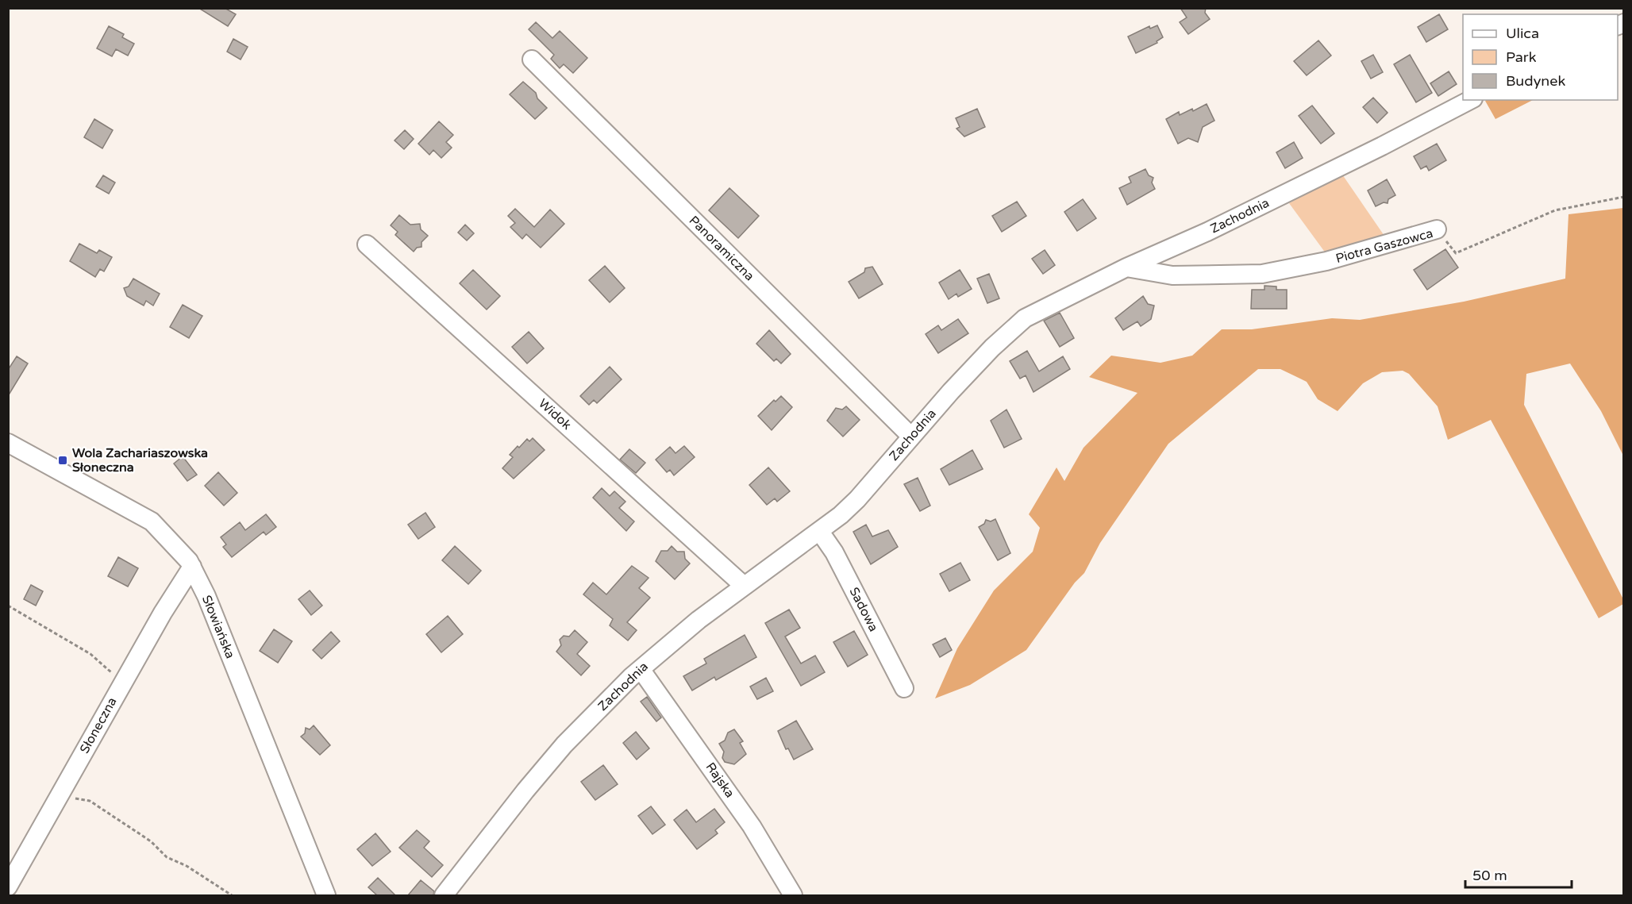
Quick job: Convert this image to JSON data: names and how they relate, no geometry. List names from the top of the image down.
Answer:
{
  "streets": {
    "street": [
      "Zachodnia",
      "Piotra Gaszowca",
      "Panoramiczna",
      "Widok",
      "Sadowa",
      "Słowiańska",
      "Słoneczna",
      "Rajska"
    ]
  },
  "crossings": [
    ["Zachodnia", "Piotra Gaszowca"],
    ["Zachodnia", "Panoramiczna"],
    ["Zachodnia", "Widok"],
    ["Zachodnia", "Sadowa"],
    ["Zachodnia", "Rajska"],
    ["Słowiańska", "Słoneczna"]
  ],
  "places": {
    "transit": ["Wola Zachariaszowska Słoneczna"]
  },
  "legend": ["Ulica", "Park", "Budynek"],
  "scale_bar": "50 m"
}
